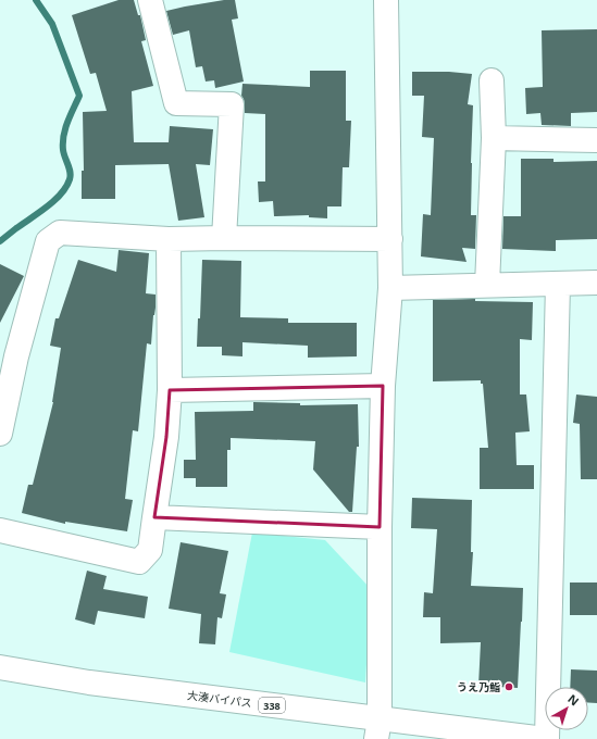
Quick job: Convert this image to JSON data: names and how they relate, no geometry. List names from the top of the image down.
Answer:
{
  "streets": {
    "main road": ["大湊バイパス", "338"]
  },
  "places": ["うえ乃鮨"],
  "north": "top right"
}
